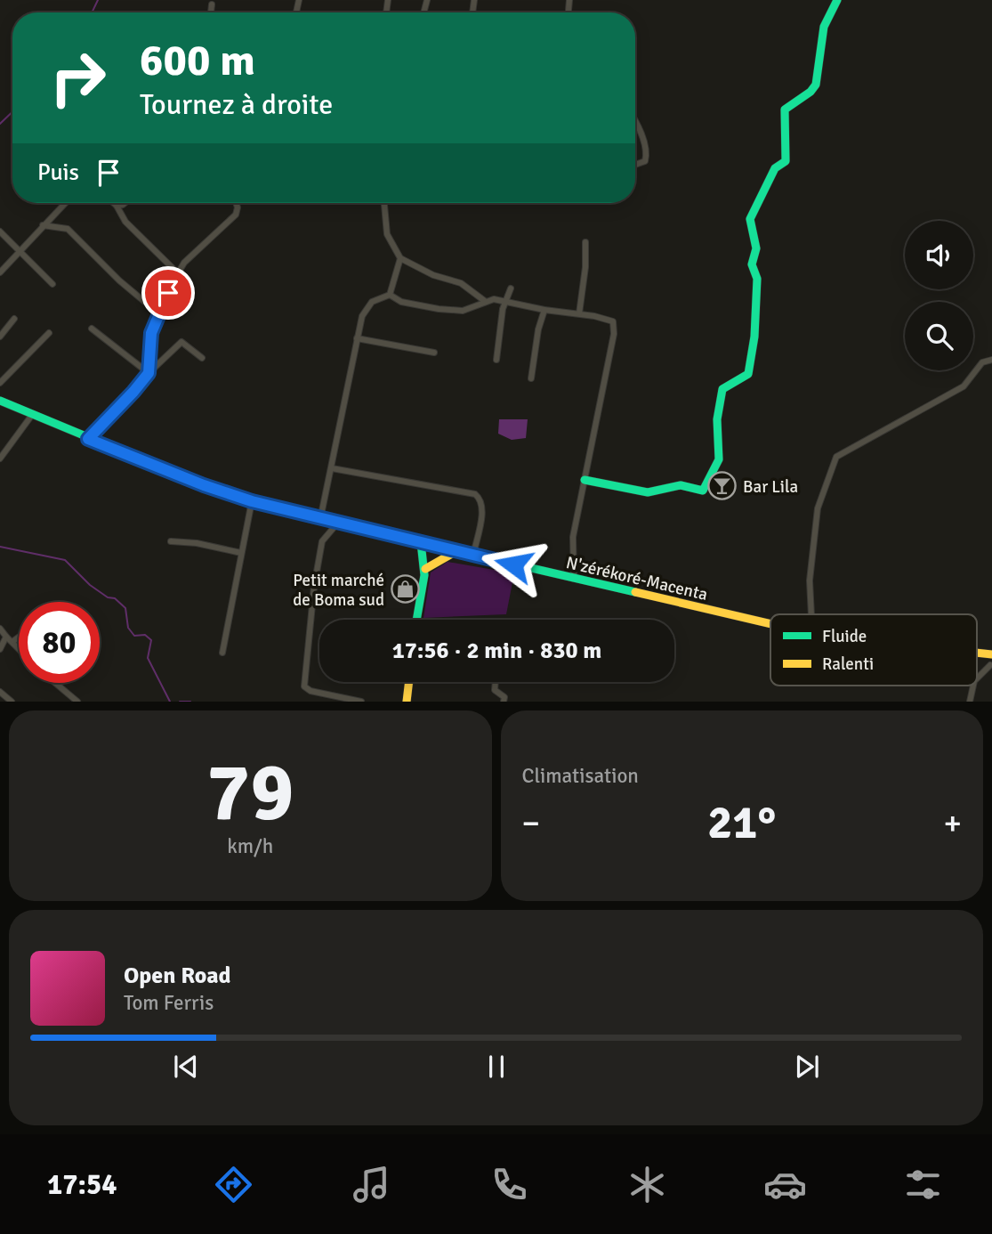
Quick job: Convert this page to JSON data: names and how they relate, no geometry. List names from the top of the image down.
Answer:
{
  "streets": {
    "main road": ["N'zérékoré-Macenta"]
  },
  "places": {
    "bar": ["Bar Lila"],
    "shop": ["Petit marché de Boma sud"]
  },
  "legend": ["Fluide", "Ralenti"],
  "page": {
    "turn": ["600 m", "Tournez à droite"],
    "then": "Puis",
    "limit": "80",
    "trip": "17:56 · 2 min · 830 m",
    "tile": [
      ["79", "km/h"],
      "Climatisation"
    ],
    "heat": ["−", "21°", "+"],
    "song": ["Open Road", "Tom Ferris"],
    "tabs": "17:54"
  }
}
